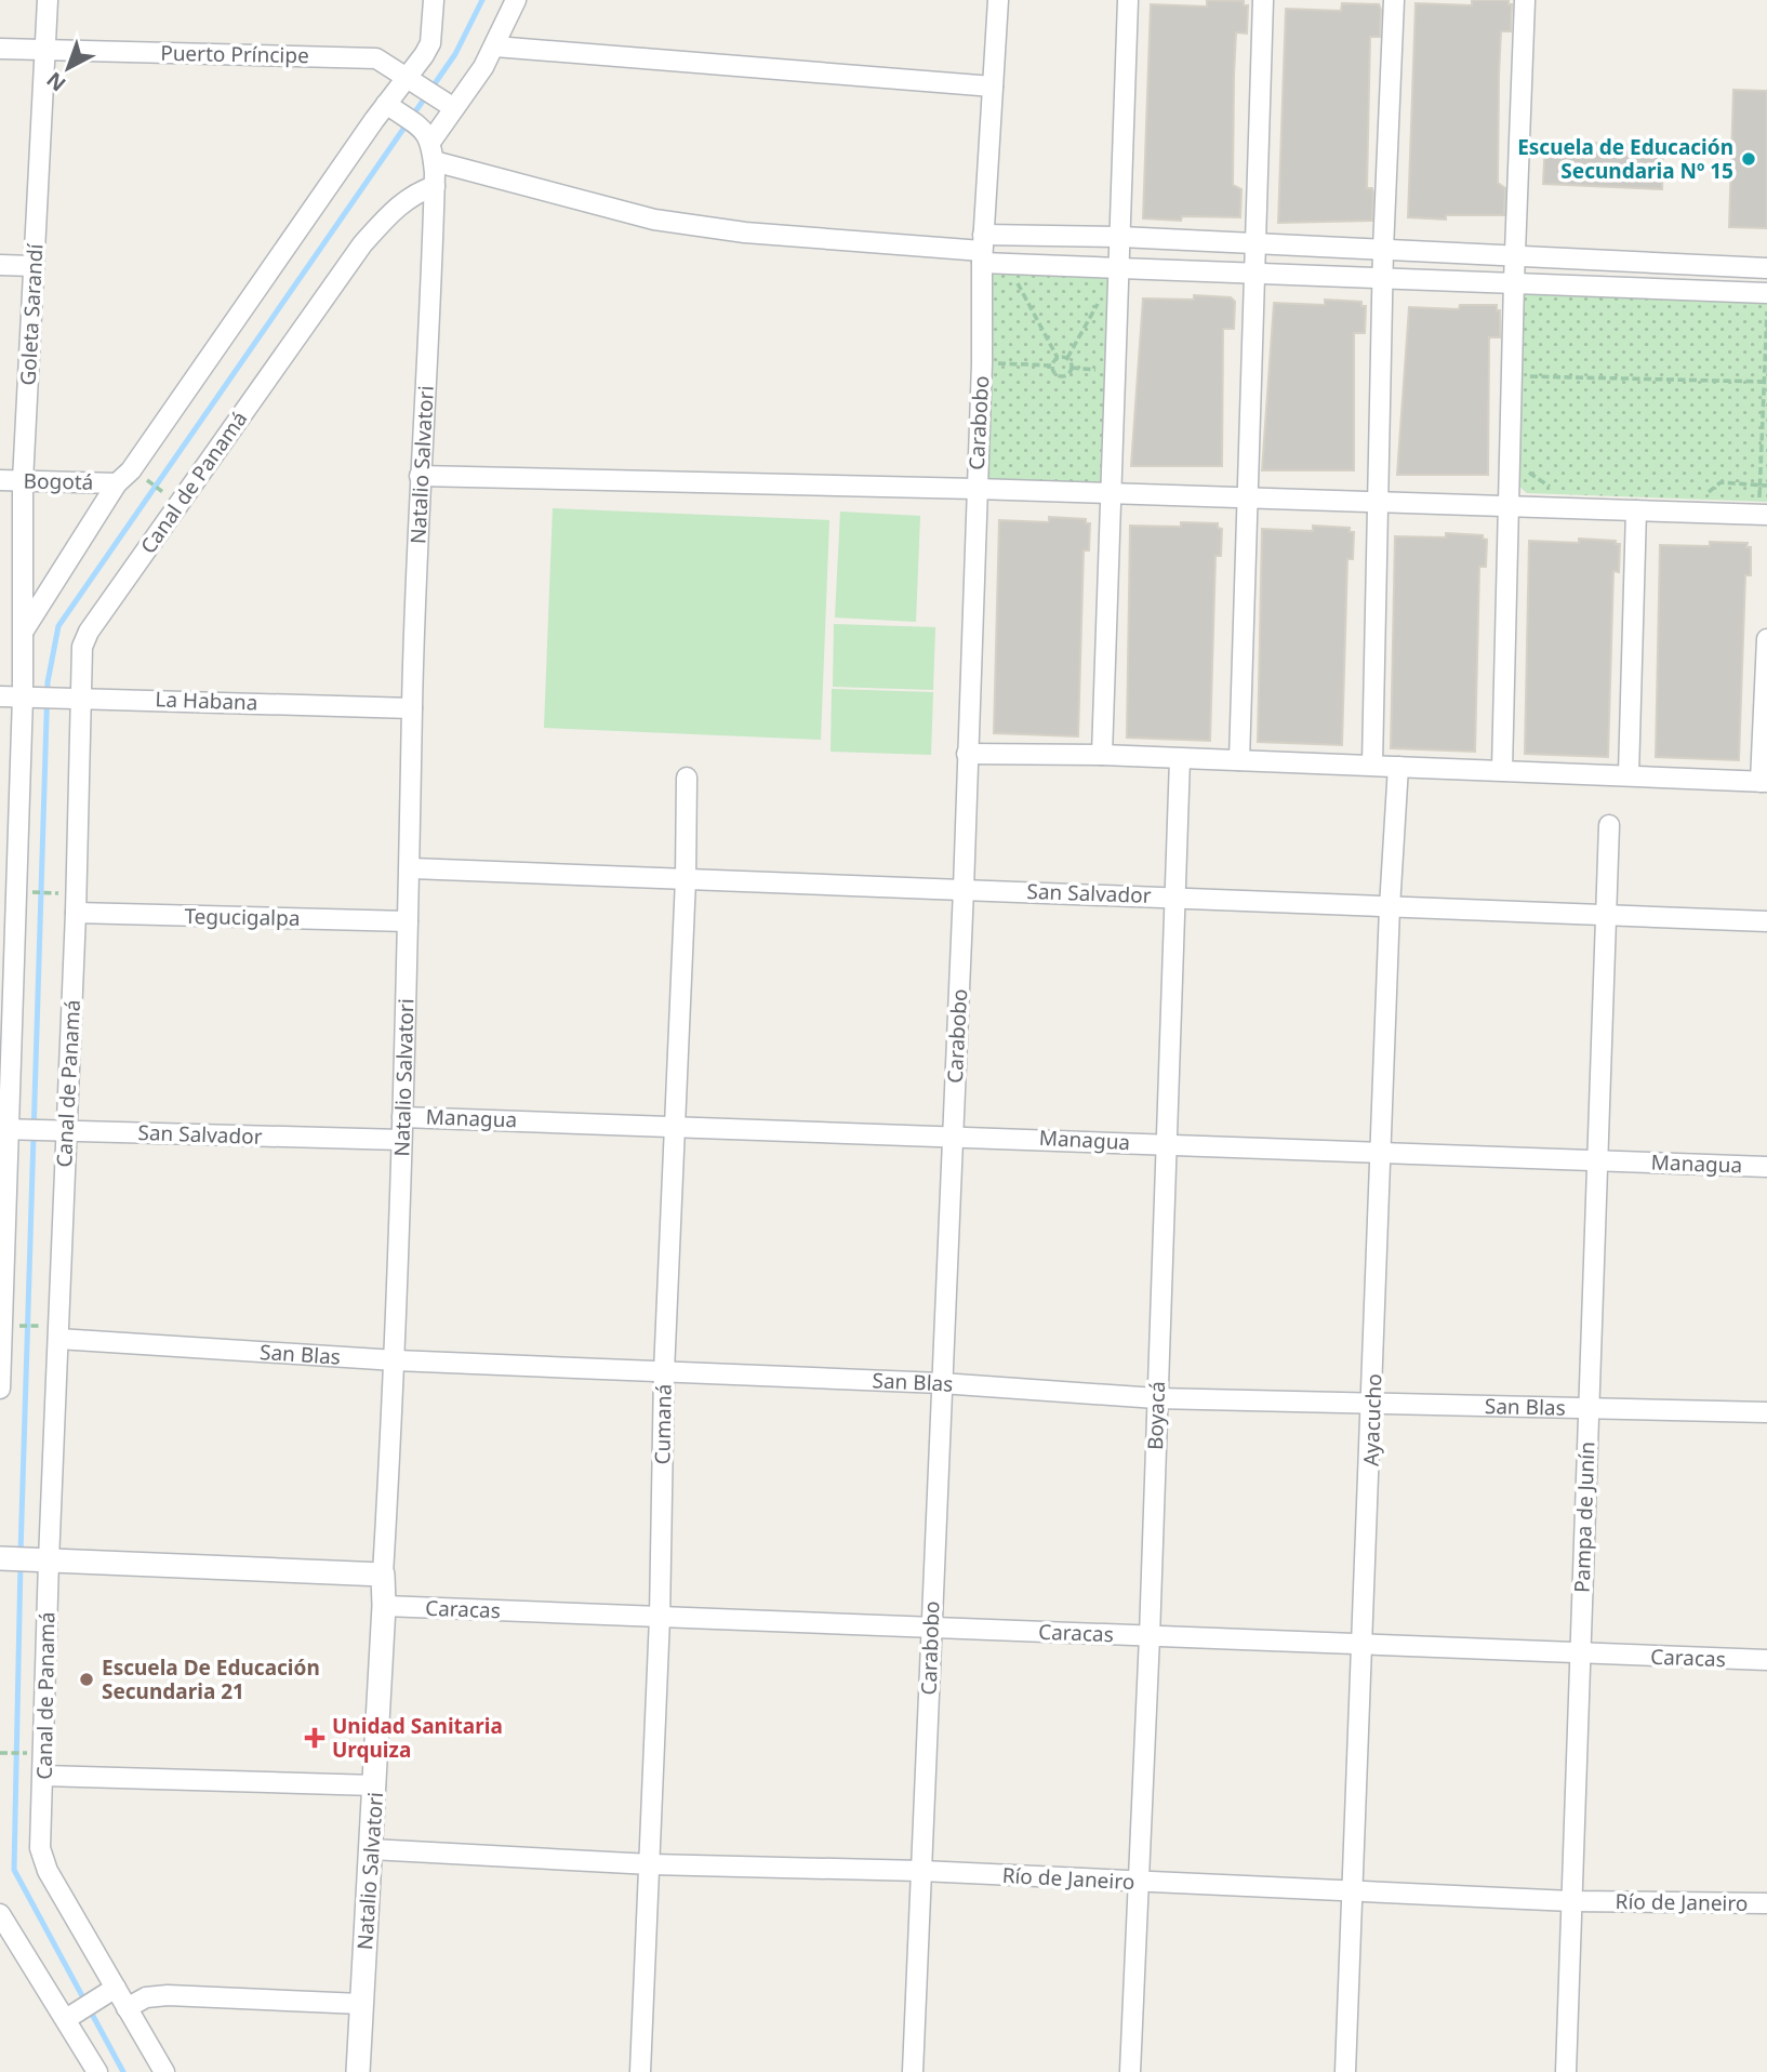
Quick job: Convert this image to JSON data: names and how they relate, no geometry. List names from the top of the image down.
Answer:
{
  "streets": {
    "street": [
      "Puerto Príncipe",
      "Goleta Sarandí",
      "Carabobo",
      "Natalio Salvatori",
      "Bogotá",
      "Canal de Panamá",
      "La Habana",
      "San Salvador",
      "Tegucigalpa",
      "Managua",
      "San Blas",
      "Boyacá",
      "Ayacucho",
      "Cumaná",
      "Pampa de Junín",
      "Caracas",
      "Río de Janeiro"
    ]
  },
  "crossings": [
    ["Puerto Príncipe", "Goleta Sarandí"],
    ["Goleta Sarandí", "Bogotá"],
    ["Carabobo", "San Salvador"],
    ["Carabobo", "Managua"],
    ["Carabobo", "San Blas"],
    ["Carabobo", "Caracas"],
    ["Carabobo", "Río de Janeiro"],
    ["Natalio Salvatori", "Canal de Panamá"],
    ["Natalio Salvatori", "La Habana"],
    ["Natalio Salvatori", "San Salvador"],
    ["Natalio Salvatori", "Tegucigalpa"],
    ["Natalio Salvatori", "Managua"],
    ["Natalio Salvatori", "San Blas"],
    ["Natalio Salvatori", "Caracas"],
    ["Natalio Salvatori", "Río de Janeiro"],
    ["Canal de Panamá", "La Habana"],
    ["Canal de Panamá", "San Salvador"],
    ["Canal de Panamá", "Tegucigalpa"],
    ["Canal de Panamá", "San Blas"],
    ["San Salvador", "Boyacá"],
    ["San Salvador", "Ayacucho"],
    ["San Salvador", "Cumaná"],
    ["San Salvador", "Pampa de Junín"],
    ["Managua", "Boyacá"],
    ["Managua", "Ayacucho"],
    ["Managua", "Cumaná"],
    ["Managua", "Pampa de Junín"],
    ["San Blas", "Boyacá"],
    ["San Blas", "Ayacucho"],
    ["San Blas", "Cumaná"],
    ["San Blas", "Pampa de Junín"],
    ["Boyacá", "Caracas"],
    ["Boyacá", "Río de Janeiro"],
    ["Ayacucho", "Caracas"],
    ["Ayacucho", "Río de Janeiro"],
    ["Cumaná", "Caracas"],
    ["Cumaná", "Río de Janeiro"],
    ["Pampa de Junín", "Caracas"],
    ["Pampa de Junín", "Río de Janeiro"]
  ],
  "places": {
    "other": ["Escuela de Educación Secundaria Nº 15", "Escuela De Educación Secundaria 21"],
    "health": ["Unidad Sanitaria Urquiza"]
  },
  "north": "bottom left"
}
